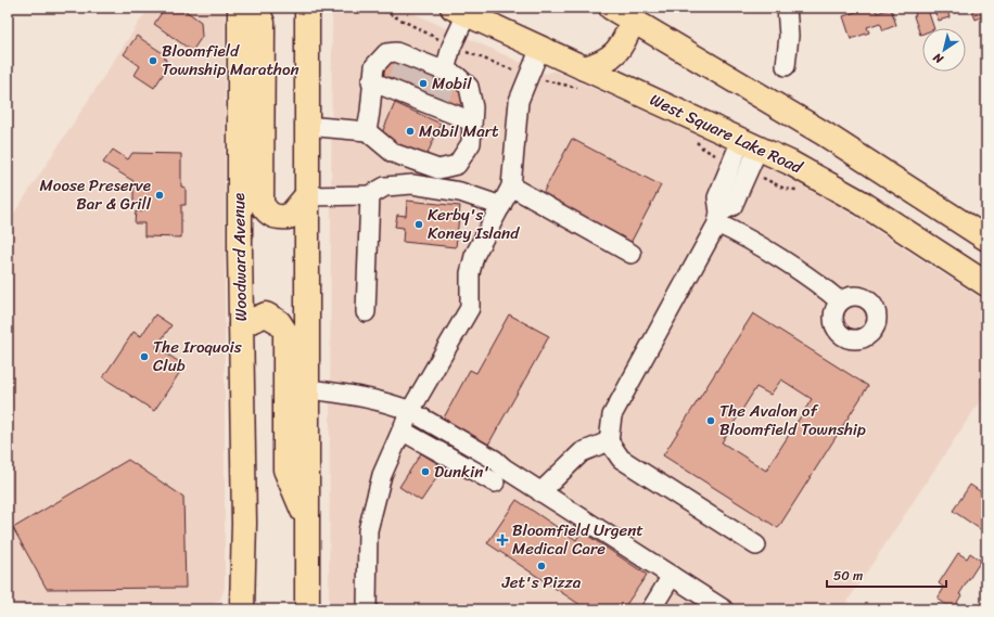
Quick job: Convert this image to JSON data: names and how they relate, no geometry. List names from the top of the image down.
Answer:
{
  "streets": {
    "main road": ["West Square Lake Road", "Woodward Avenue"]
  },
  "places": {
    "other": [
      "Bloomfield Township Marathon",
      "Mobil",
      "Mobil Mart",
      "Moose Preserve Bar & Grill",
      "Kerby's Koney Island",
      "The Iroquois Club",
      "The Avalon of Bloomfield Township",
      "Dunkin'",
      "Jet's Pizza"
    ],
    "health": ["Bloomfield Urgent Medical Care"]
  },
  "scale_bar": "50 m",
  "north": "bottom left"
}
